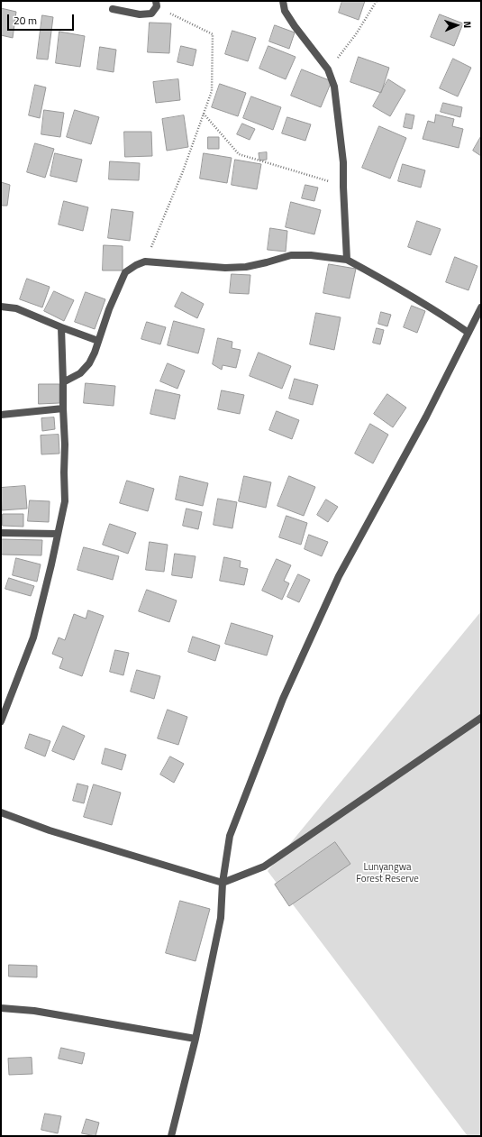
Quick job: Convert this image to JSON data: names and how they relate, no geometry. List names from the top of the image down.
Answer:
{
  "parks": ["Lunyangwa Forest Reserve"],
  "scale_bar": "20 m",
  "north": "right"
}
